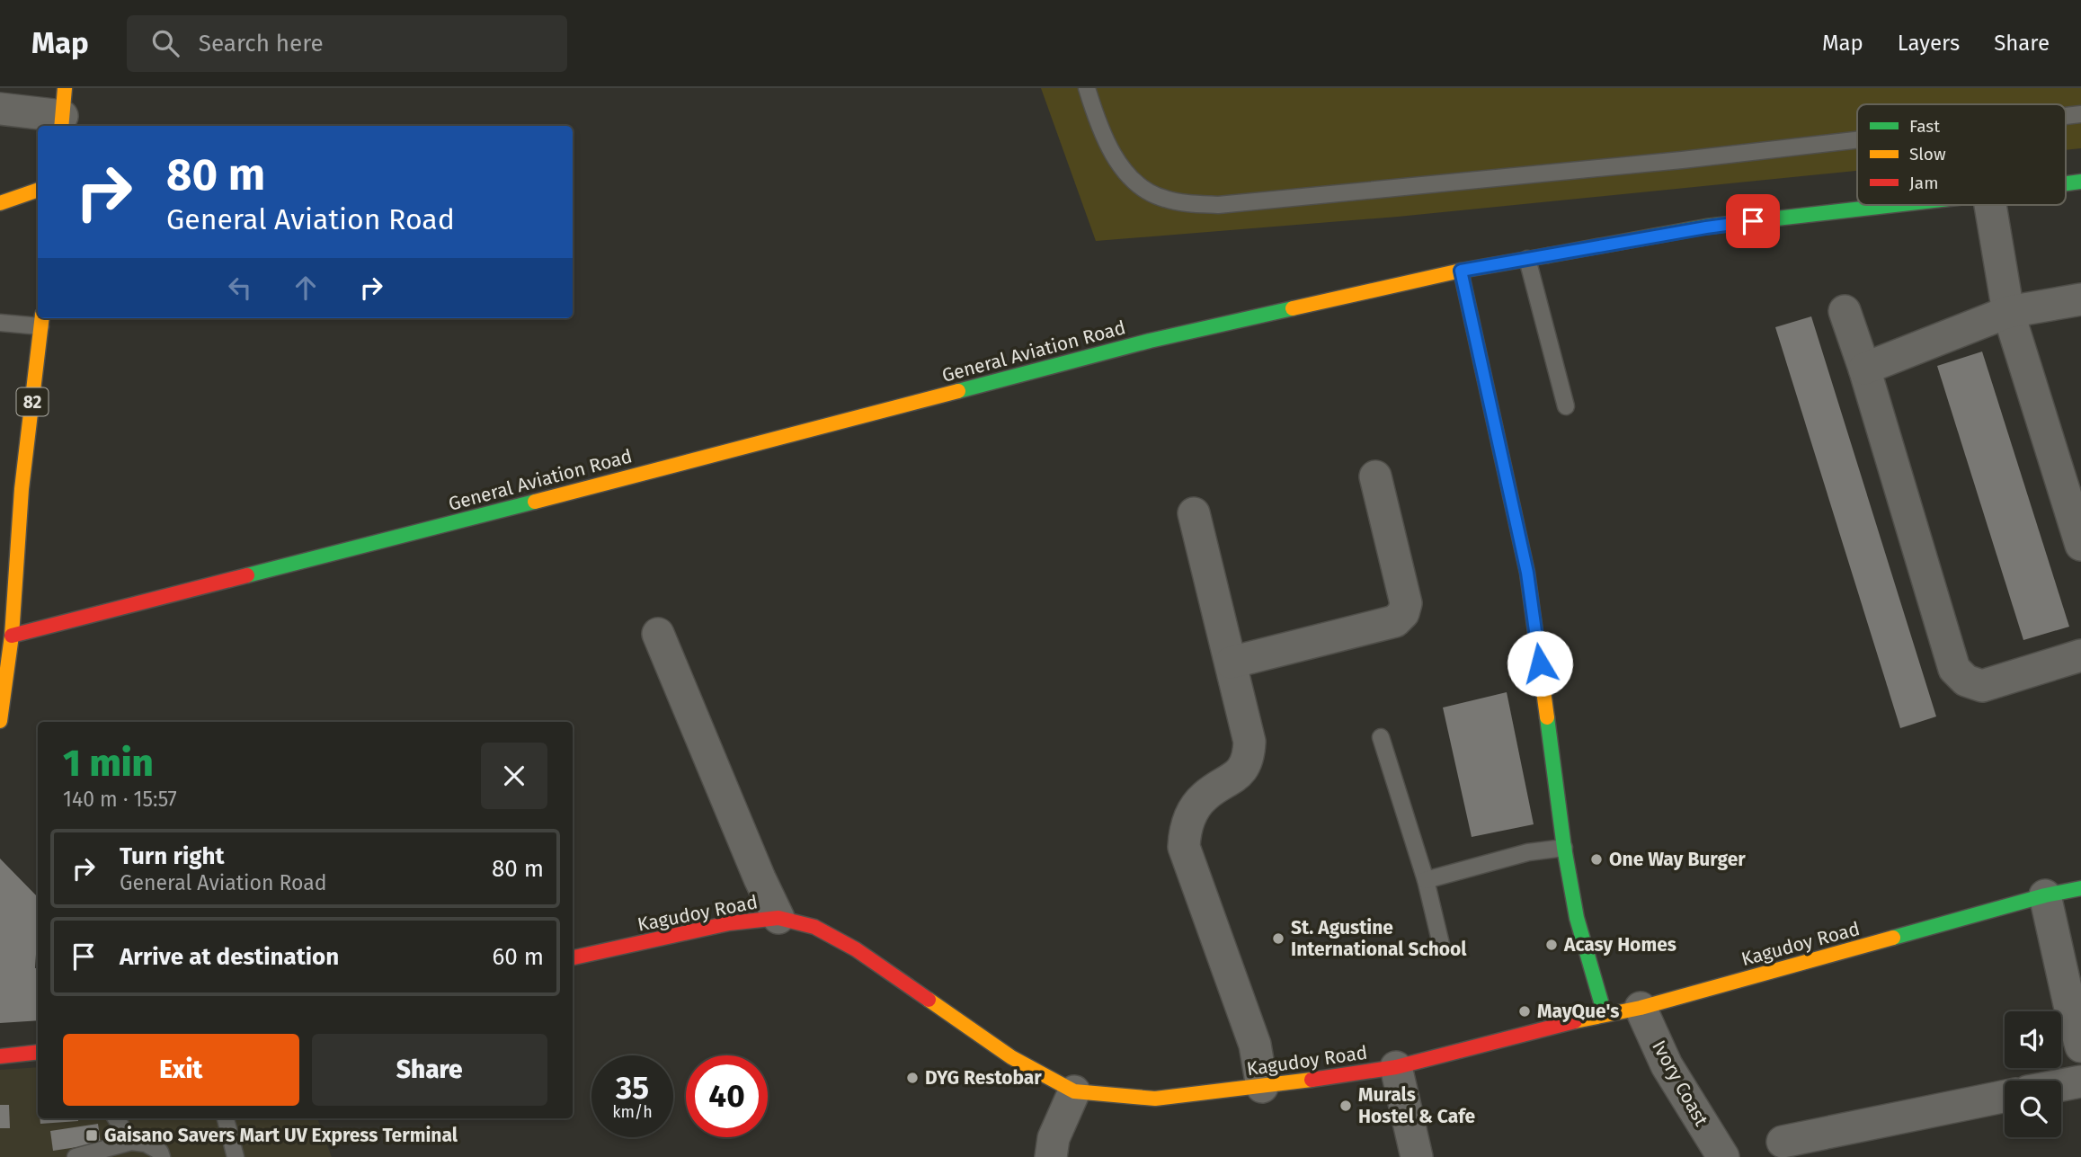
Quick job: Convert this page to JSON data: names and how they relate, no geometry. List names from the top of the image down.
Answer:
{
  "streets": {
    "main road": ["General Aviation Road", "82", "Kagudoy Road"],
    "street": ["Ivory Coast"]
  },
  "crossings": [
    ["General Aviation Road", "82"],
    ["Kagudoy Road", "Ivory Coast"]
  ],
  "places": {
    "other": [
      "One Way Burger",
      "St. Agustine International School",
      "Acasy Homes",
      "MayQue's",
      "DYG Restobar",
      "Murals Hostel & Cafe"
    ],
    "transit": ["Gaisano Savers Mart UV Express Terminal"]
  },
  "legend": ["Fast", "Slow", "Jam"],
  "page": {
    "header": "Map",
    "search": "Search here",
    "nav": ["Map", "Layers", "Share"],
    "turn": ["80 m", "General Aviation Road"],
    "heading": ["1 min", "140 m · 15:57"],
    "list": [
      {
        "name": "Turn right",
        "note": "General Aviation Road",
        "value": "80 m"
      },
      {
        "name": "Arrive at destination",
        "value": "60 m"
      }
    ],
    "buttons": ["Exit", "Share"],
    "speed": "35 km/h",
    "limit": "40"
  }
}
